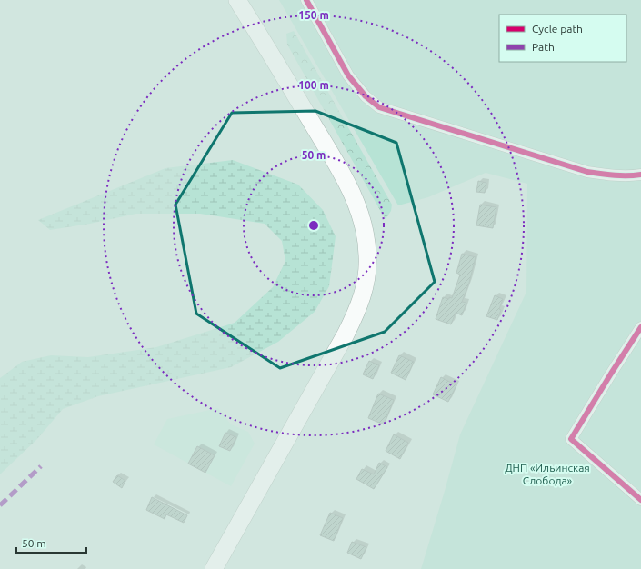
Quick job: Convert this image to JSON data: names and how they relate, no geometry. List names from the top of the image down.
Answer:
{
  "parks": ["ДНП «Ильинская Слобода»"],
  "legend": ["Cycle path", "Path"],
  "scale_bar": "50 m",
  "rings": ["150 m", "100 m", "50 m"]
}
